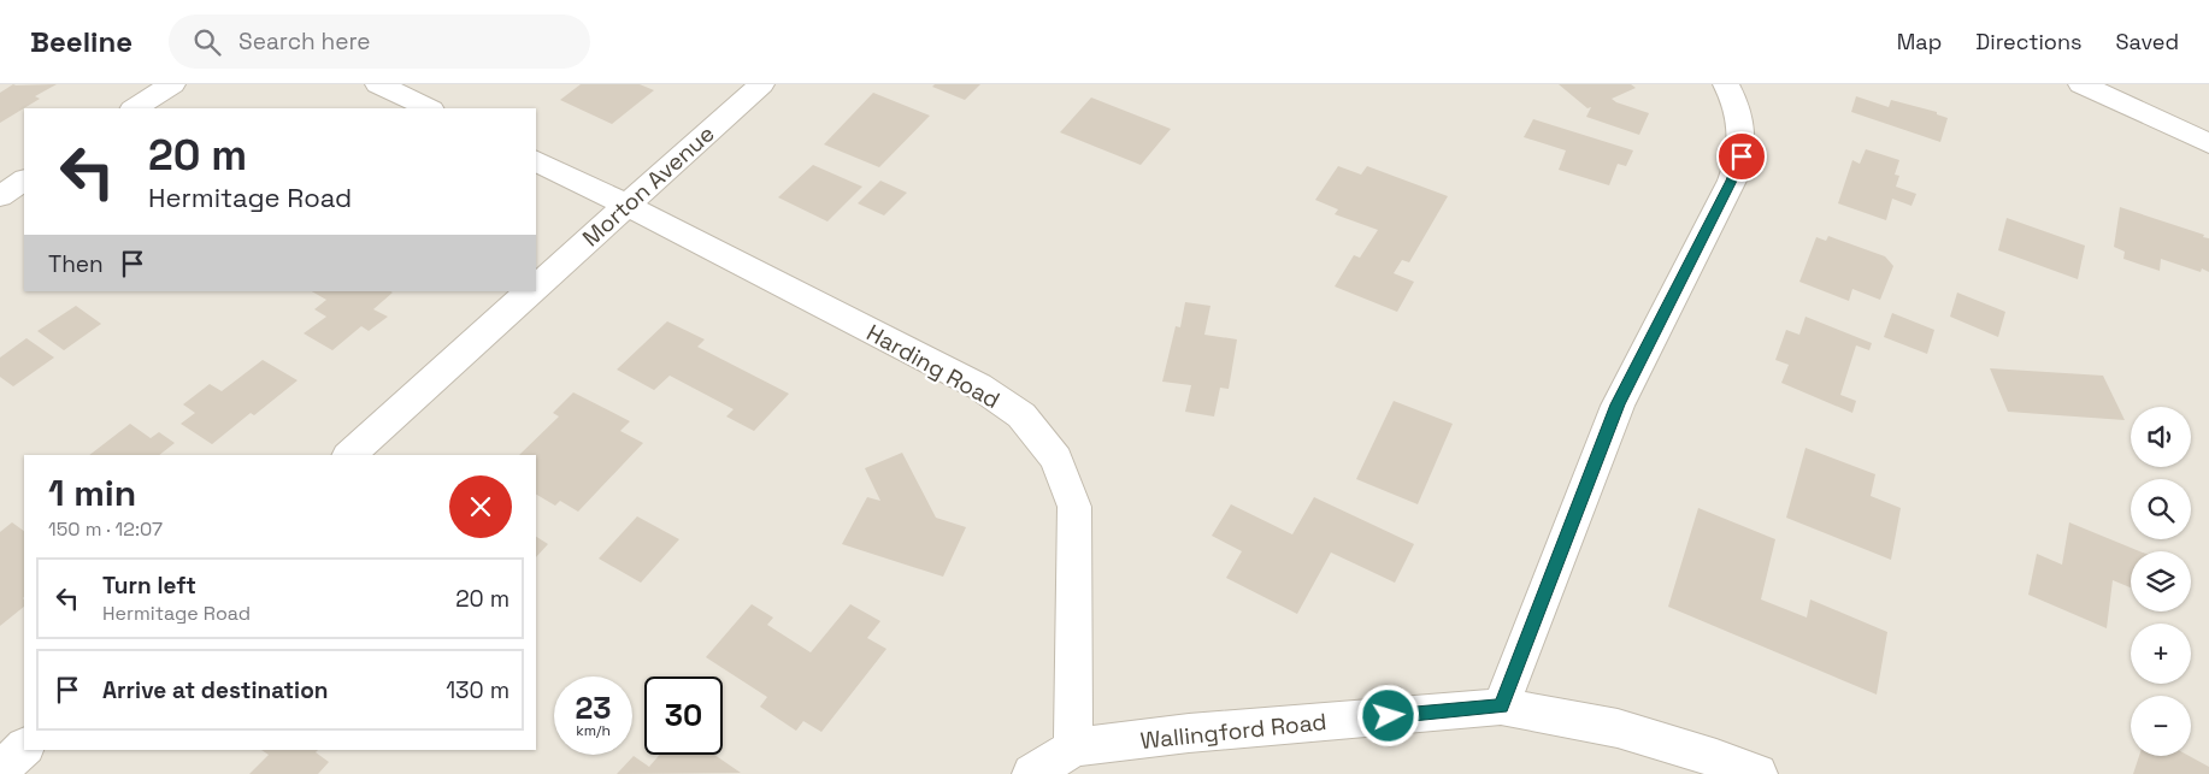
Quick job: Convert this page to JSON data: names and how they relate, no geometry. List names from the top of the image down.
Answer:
{
  "streets": {
    "street": ["Morton Avenue", "Harding Road", "Wallingford Road"]
  },
  "crossings": [
    ["Morton Avenue", "Harding Road"],
    ["Harding Road", "Wallingford Road"]
  ],
  "page": {
    "header": "Beeline",
    "search": "Search here",
    "nav": ["Map", "Directions", "Saved"],
    "turn": ["20 m", "Hermitage Road"],
    "then": "Then",
    "map_buttons": ["+", "−"],
    "heading": ["1 min", "150 m · 12:07"],
    "list": [
      {
        "name": "Turn left",
        "note": "Hermitage Road",
        "value": "20 m"
      },
      {
        "name": "Arrive at destination",
        "value": "130 m"
      }
    ],
    "speed": "23 km/h",
    "limit": "30"
  }
}
